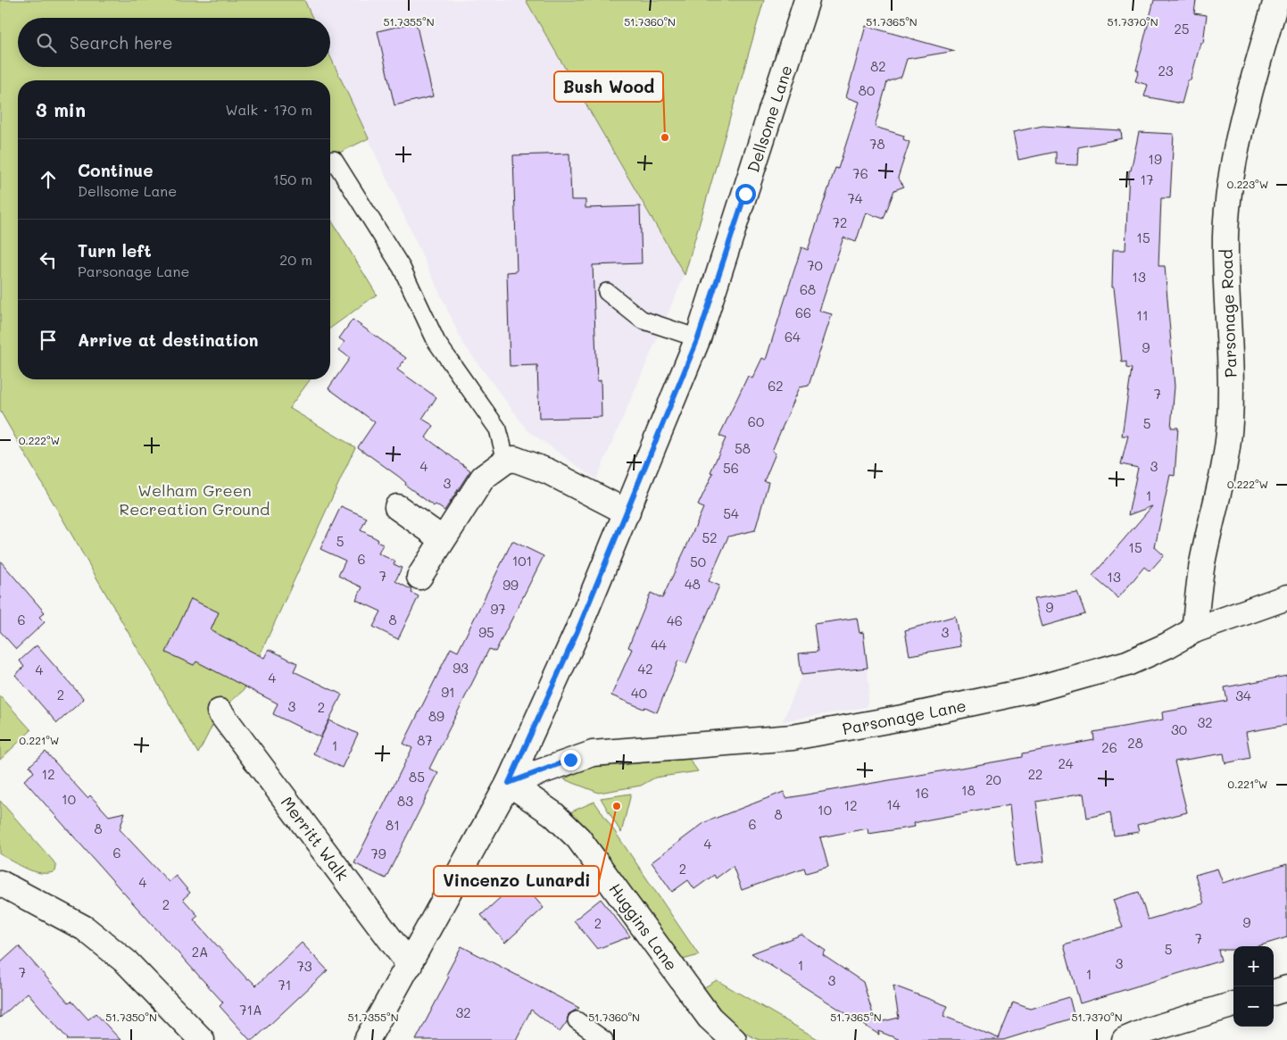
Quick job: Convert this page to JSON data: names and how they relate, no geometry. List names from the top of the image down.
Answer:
{
  "streets": {
    "street": [
      "Dellsome Lane",
      "Parsonage Road",
      "Parsonage Lane",
      "Merritt Walk",
      "Huggins Lane"
    ]
  },
  "crossings": [
    ["Dellsome Lane", "Parsonage Lane"],
    ["Dellsome Lane", "Merritt Walk"],
    ["Dellsome Lane", "Huggins Lane"],
    ["Parsonage Road", "Parsonage Lane"],
    ["Parsonage Lane", "Huggins Lane"]
  ],
  "parks": ["Welham Green Recreation Ground"],
  "places": ["Bush Wood", "Vincenzo Lunardi"],
  "house_numbers": [
    "25",
    "82",
    "23",
    "80",
    "78",
    "19",
    "76",
    "17",
    "74",
    "72",
    "15",
    "70",
    "13",
    "68",
    "66",
    "11",
    "64",
    "9",
    "62",
    "7",
    "60",
    "5",
    "58",
    "4",
    "3",
    "56",
    "3",
    "1",
    "54",
    "52",
    "5",
    "15",
    "6",
    "101",
    "50",
    "7",
    "13",
    "48",
    "99",
    "9",
    "97",
    "6",
    "8",
    "46",
    "95",
    "3",
    "44",
    "93",
    "42",
    "4",
    "4",
    "91",
    "40",
    "2",
    "34",
    "3",
    "2",
    "89",
    "32",
    "30",
    "87",
    "28",
    "1",
    "26",
    "24",
    "12",
    "22",
    "85",
    "20",
    "18",
    "16",
    "10",
    "83",
    "14",
    "12",
    "10",
    "8",
    "6",
    "81",
    "8",
    "4",
    "6",
    "79",
    "2",
    "4",
    "2",
    "9",
    "2",
    "7",
    "5",
    "2A",
    "3",
    "1",
    "73",
    "7",
    "1",
    "3",
    "71",
    "71A",
    "32"
  ],
  "page": {
    "search": "Search here",
    "heading": ["3 min", "Walk · 170 m"],
    "list": [
      ["Continue", "Dellsome Lane", "150 m"],
      ["Turn left", "Parsonage Lane", "20 m"],
      "Arrive at destination"
    ],
    "map_buttons": ["+", "−"]
  },
  "coordinates": [
    "51.7355°N",
    "51.7360°N",
    "51.7365°N",
    "51.7370°N",
    "0.223°W",
    "0.222°W",
    "0.221°W",
    "51.7350°N"
  ]
}
